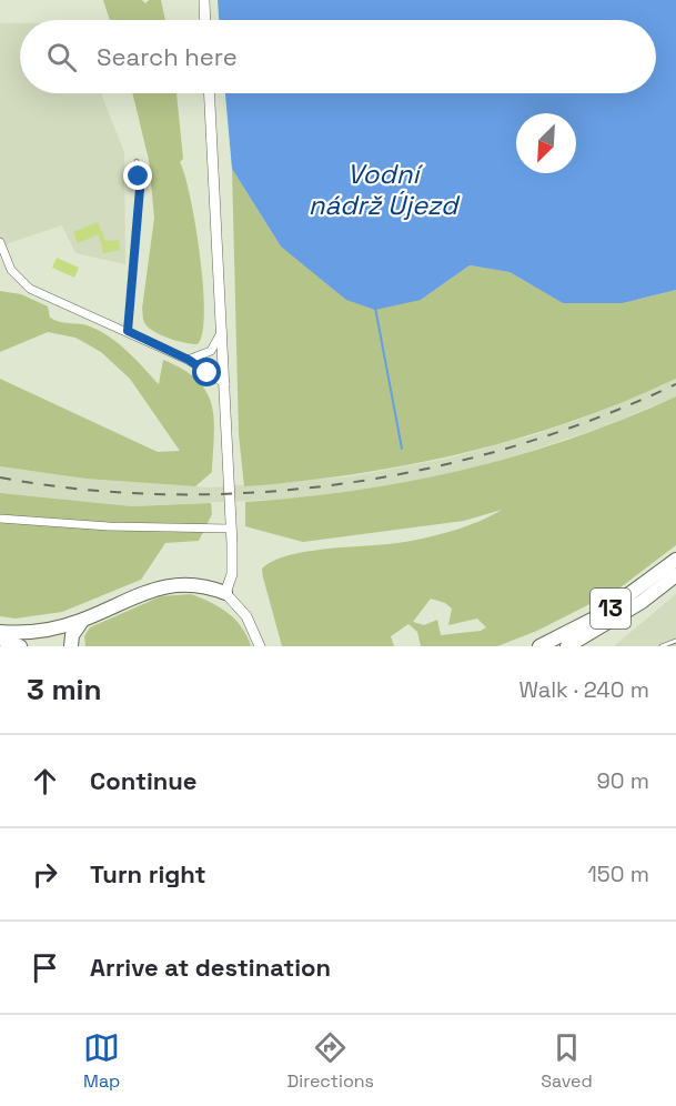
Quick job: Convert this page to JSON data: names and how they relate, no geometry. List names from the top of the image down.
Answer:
{
  "streets": {
    "highway": ["13"]
  },
  "water": ["Vodní nádrž Újezd"],
  "north": "bottom left",
  "page": {
    "search": "Search here",
    "heading": ["3 min", "Walk · 240 m"],
    "list": [
      ["Continue", "90 m"],
      ["Turn right", "150 m"],
      "Arrive at destination"
    ],
    "nav": ["Map", "Directions", "Saved"]
  }
}
